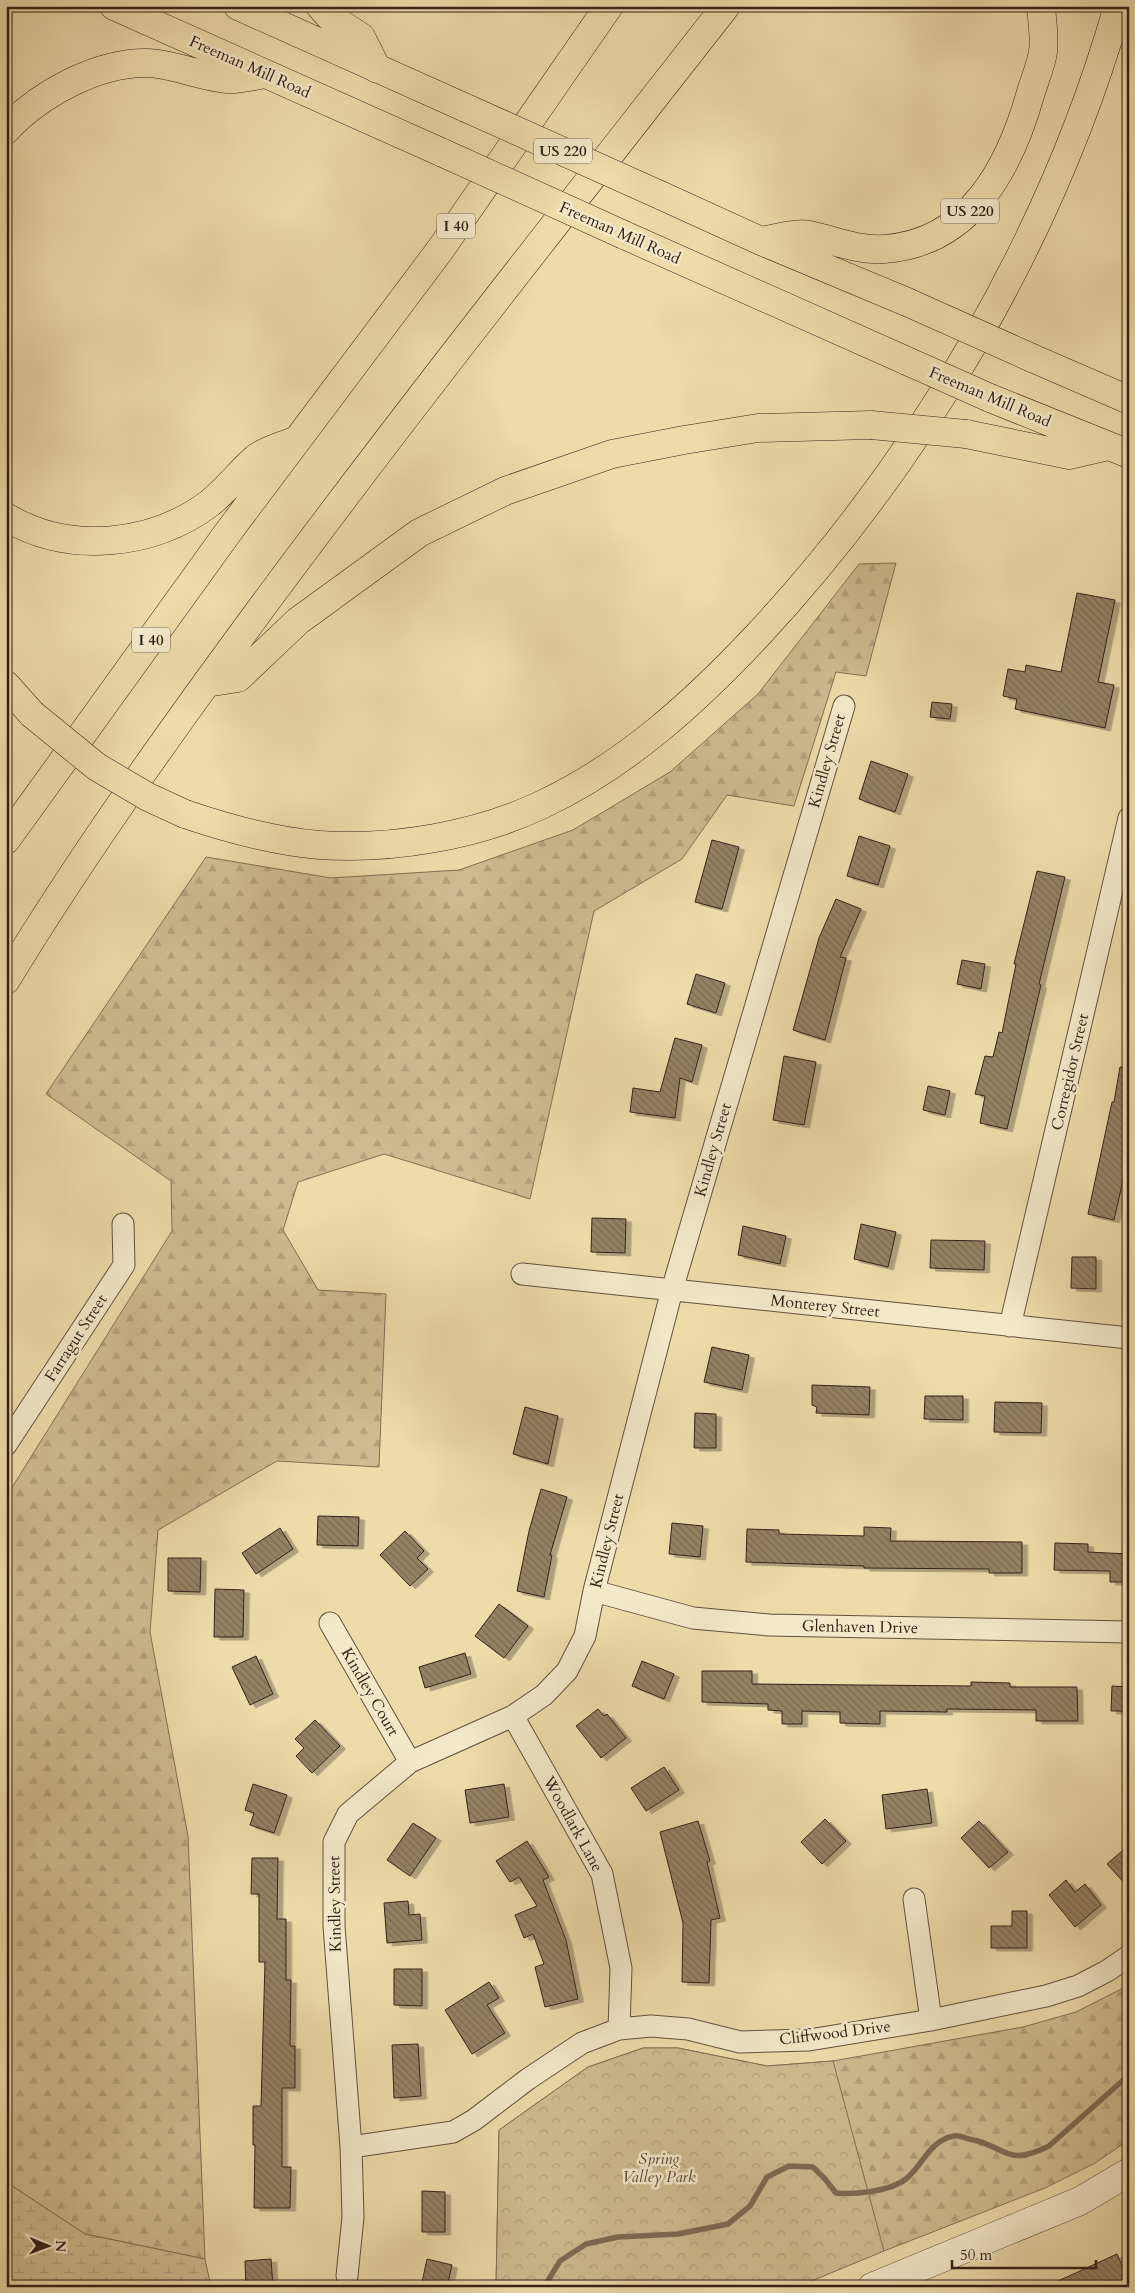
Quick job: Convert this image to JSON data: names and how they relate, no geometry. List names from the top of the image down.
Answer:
{
  "streets": {
    "highway": ["Freeman Mill Road", "US 220", "I 40"],
    "street": [
      "Kindley Street",
      "Corregidor Street",
      "Monterey Street",
      "Farragut Street",
      "Glenhaven Drive",
      "Kindley Court",
      "Woodlark Lane",
      "Cliffwood Drive"
    ]
  },
  "crossings": [
    ["Kindley Street", "Monterey Street"],
    ["Kindley Street", "Glenhaven Drive"],
    ["Kindley Street", "Kindley Court"],
    ["Kindley Street", "Woodlark Lane"],
    ["Kindley Street", "Cliffwood Drive"],
    ["Corregidor Street", "Monterey Street"],
    ["Woodlark Lane", "Cliffwood Drive"]
  ],
  "parks": ["Spring Valley Park"],
  "scale_bar": "50 m",
  "north": "right"
}
